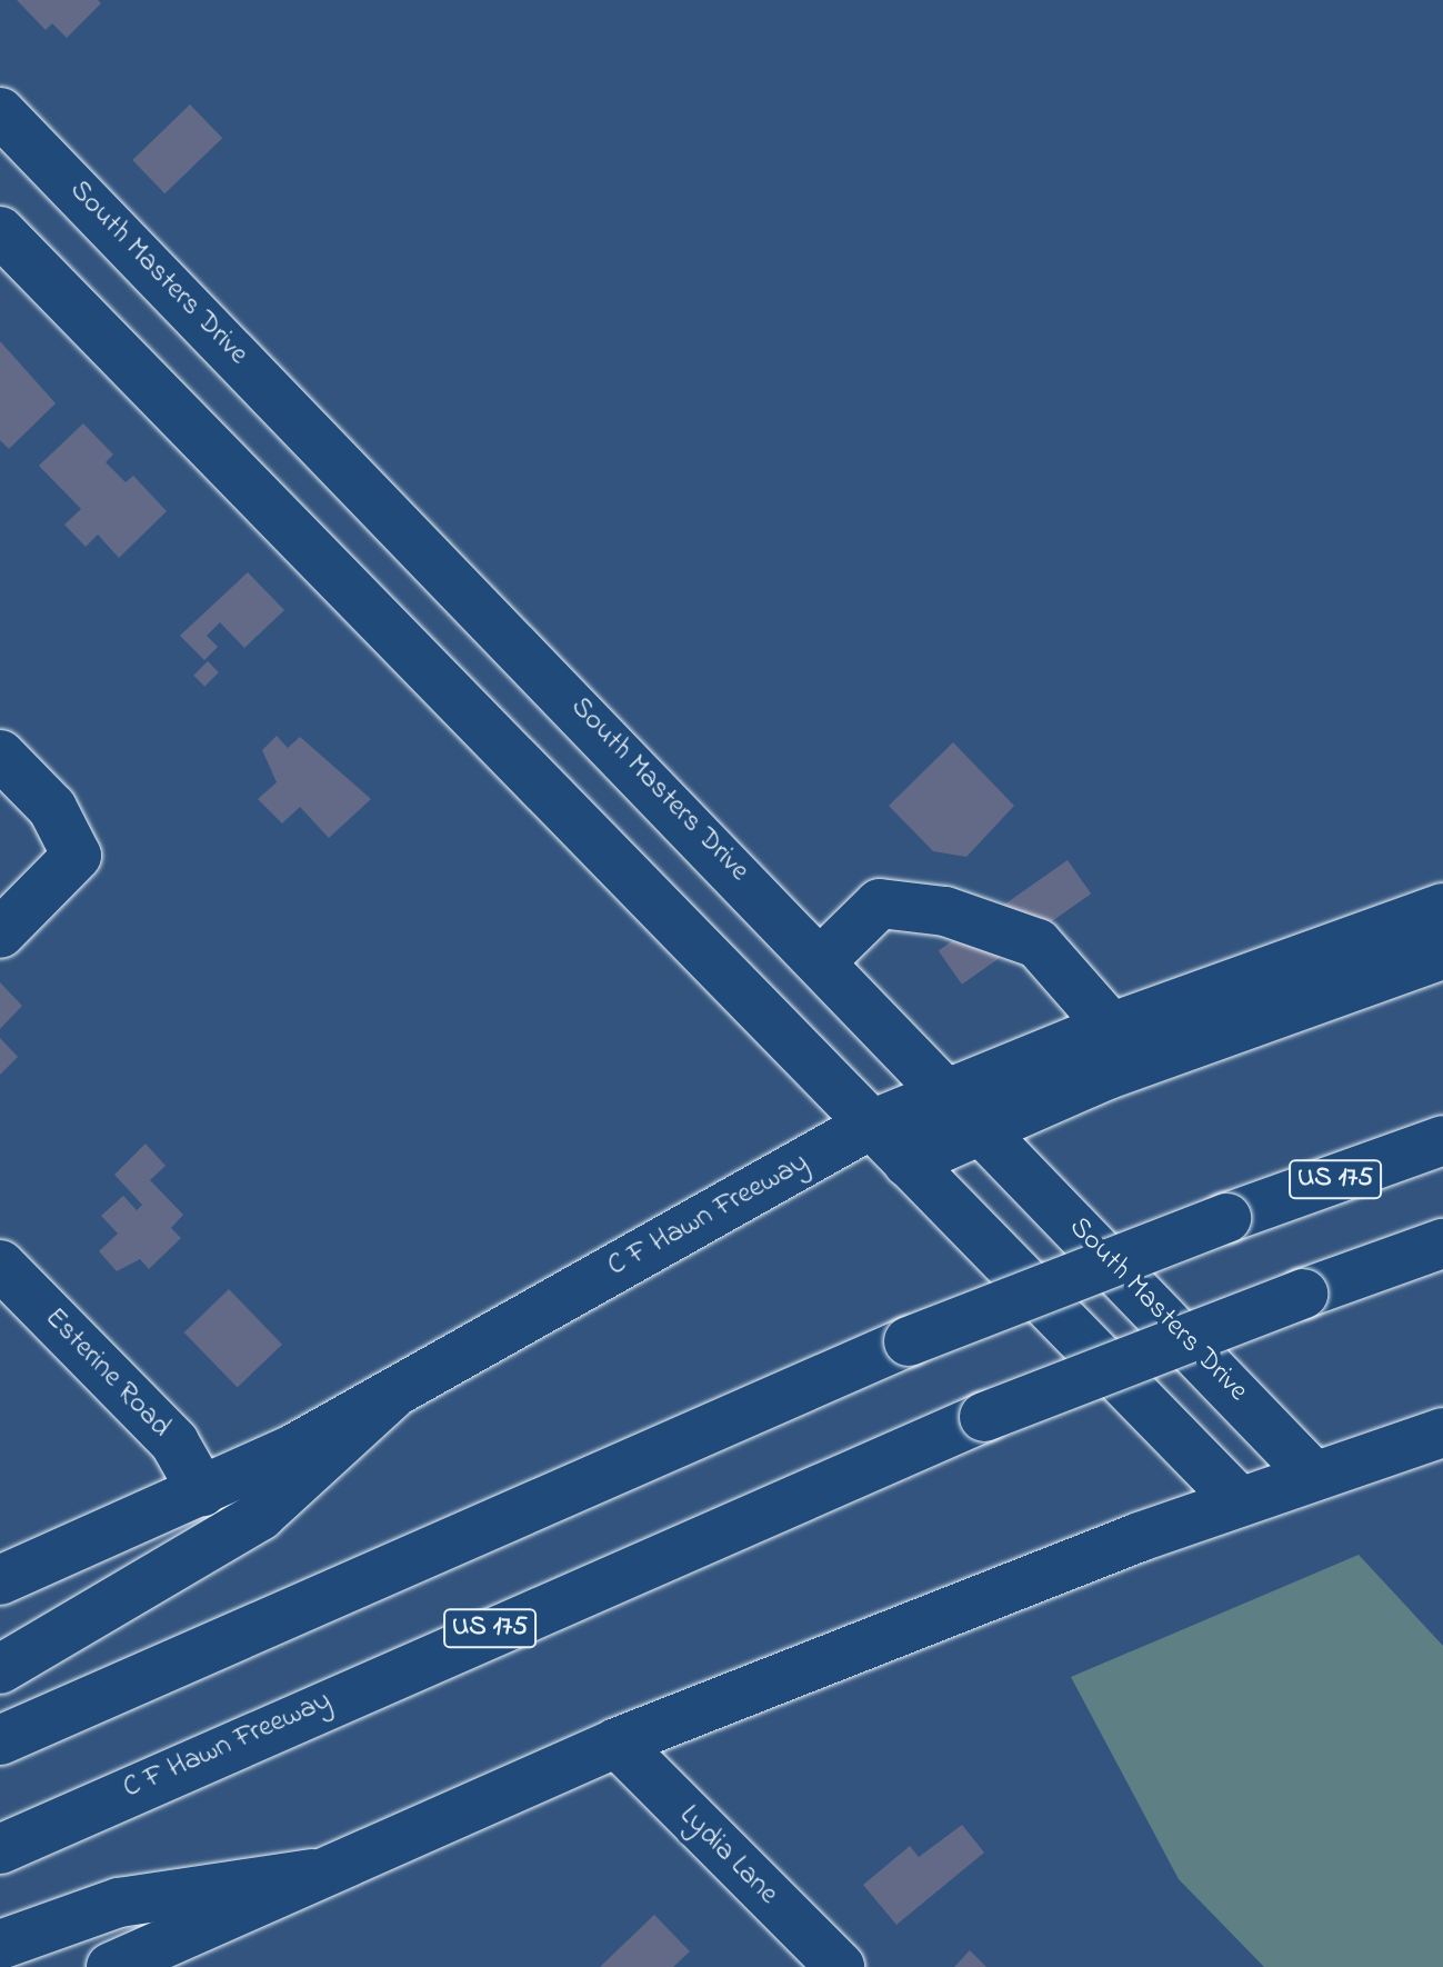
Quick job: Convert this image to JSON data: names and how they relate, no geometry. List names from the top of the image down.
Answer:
{
  "streets": {
    "main road": [
      "South Masters Drive",
      "US 175",
      "C F Hawn Freeway",
      "Esterine Road",
      "Lydia Lane"
    ]
  },
  "crossings": [
    ["South Masters Drive", "C F Hawn Freeway"],
    ["C F Hawn Freeway", "Esterine Road"]
  ]
}
